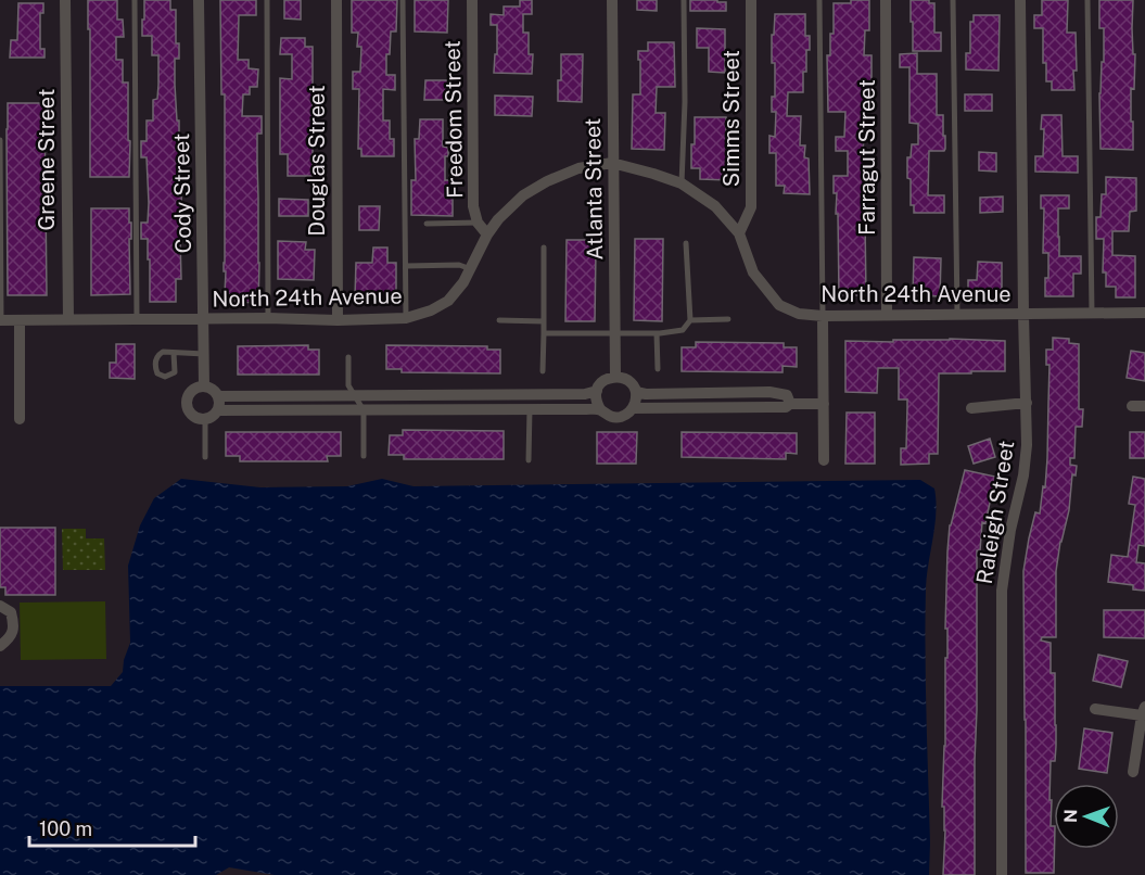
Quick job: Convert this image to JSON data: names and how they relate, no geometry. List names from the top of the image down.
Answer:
{
  "streets": {
    "street": [
      "Simms Street",
      "Freedom Street",
      "Farragut Street",
      "Greene Street",
      "Douglas Street",
      "Atlanta Street",
      "Cody Street",
      "North 24th Avenue",
      "Raleigh Street"
    ]
  },
  "crossings": [
    ["Simms Street", "North 24th Avenue"],
    ["Freedom Street", "North 24th Avenue"],
    ["Farragut Street", "North 24th Avenue"],
    ["Greene Street", "North 24th Avenue"],
    ["Douglas Street", "North 24th Avenue"],
    ["Atlanta Street", "North 24th Avenue"],
    ["Cody Street", "North 24th Avenue"],
    ["North 24th Avenue", "Raleigh Street"]
  ],
  "scale_bar": "100 m",
  "north": "left"
}
